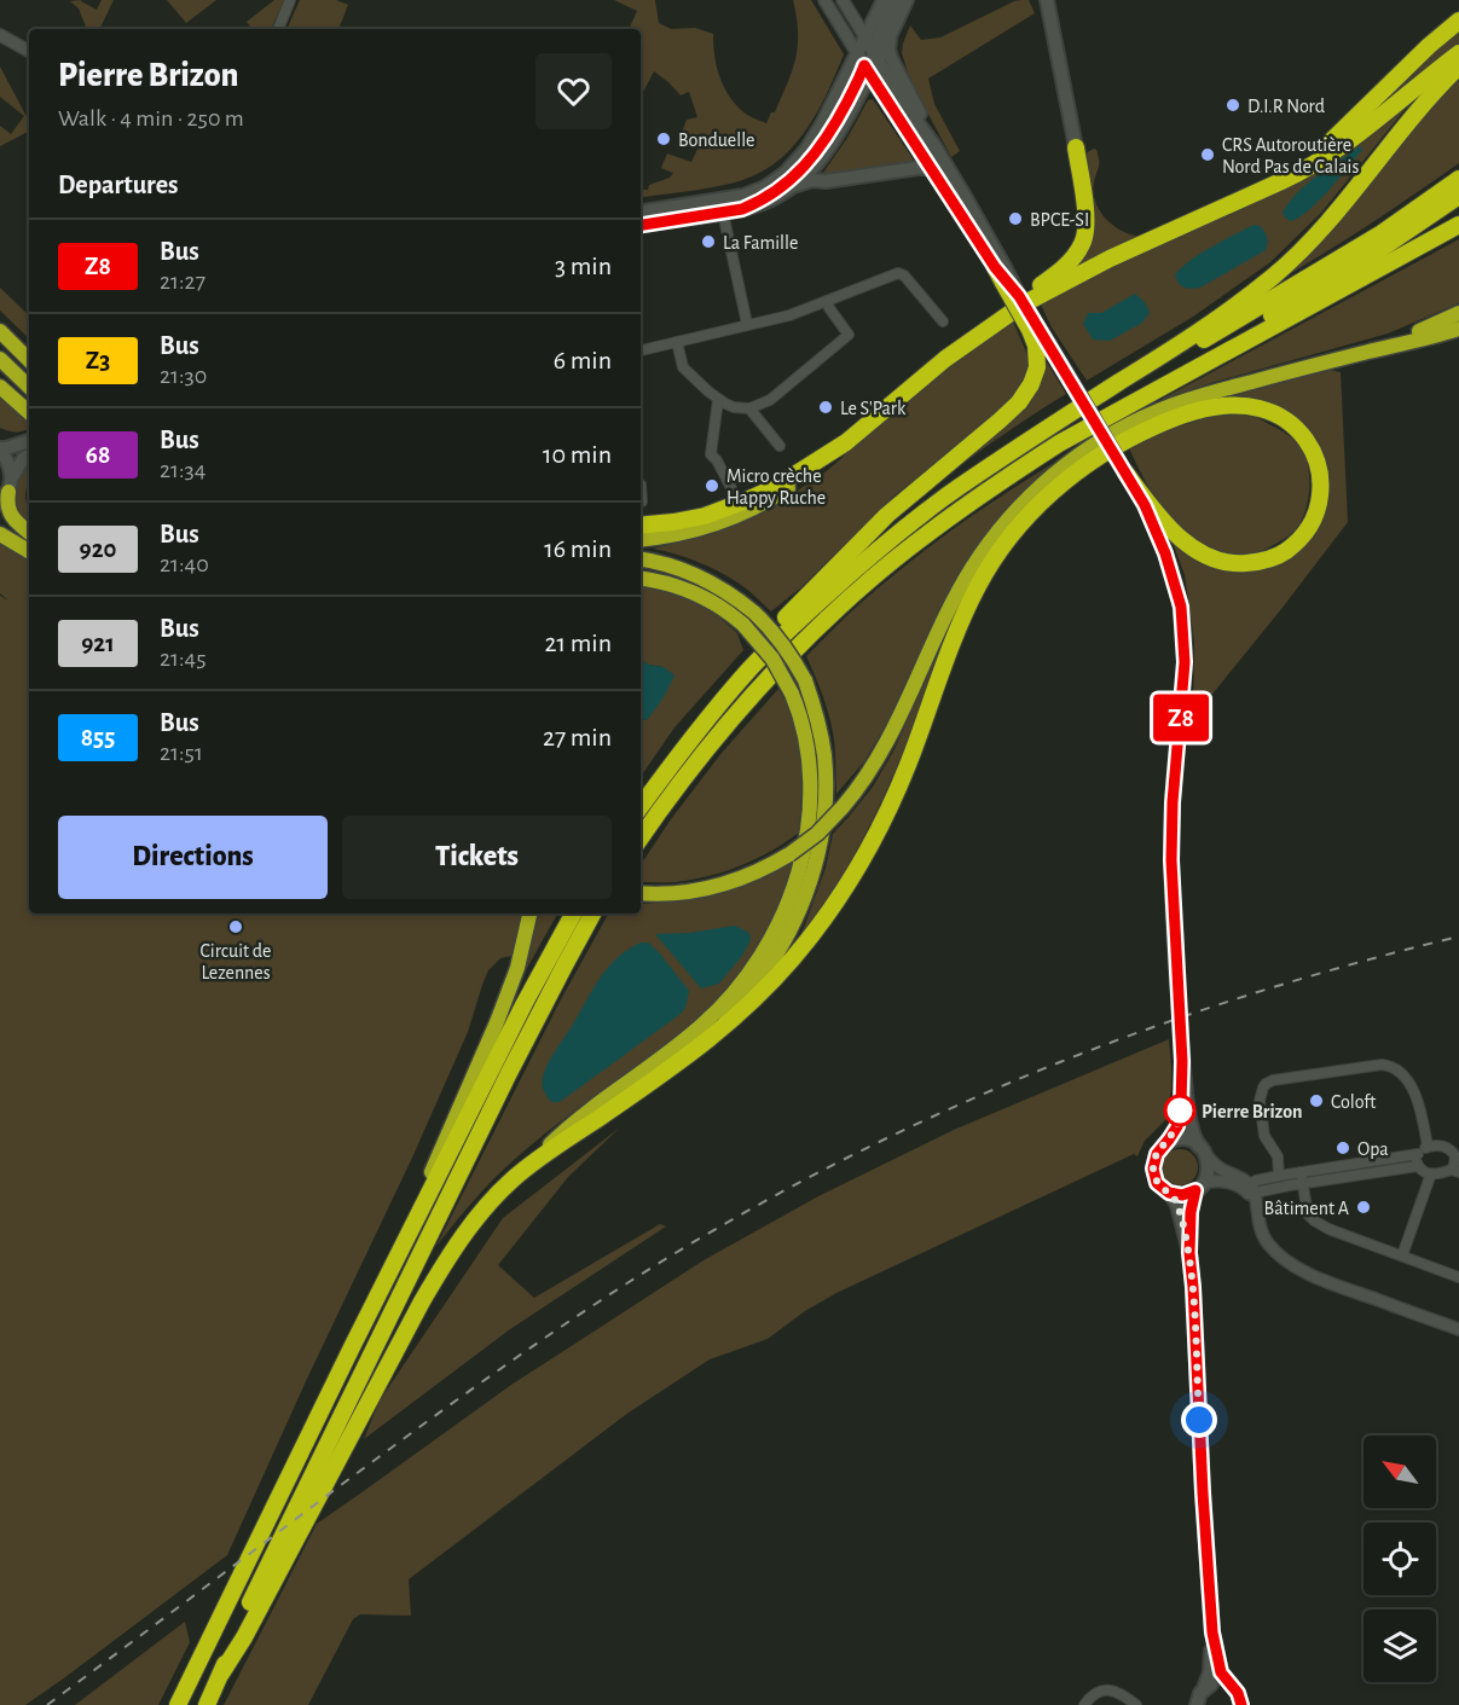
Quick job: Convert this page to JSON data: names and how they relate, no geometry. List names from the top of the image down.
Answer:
{
  "places": [
    "D.I.R Nord",
    "Bonduelle",
    "CRS Autoroutière Nord Pas de Calais",
    "BPCE-SI",
    "La Famille",
    "Le S'Park",
    "Micro crèche Happy Ruche",
    "Circuit de Lezennes",
    "Coloft",
    "Pierre Brizon",
    "Opa",
    "Bâtiment A"
  ],
  "lines": ["bus line Z8"],
  "north": "top left",
  "page": {
    "on_map": "Z8",
    "heading": [
      ["Pierre Brizon", "Walk · 4 min · 250 m"],
      "Departures"
    ],
    "list": [
      {
        "mark": "Z8",
        "name": "Bus",
        "note": "21:27",
        "value": "3 min"
      },
      {
        "mark": "Z3",
        "name": "Bus",
        "note": "21:30",
        "value": "6 min"
      },
      {
        "mark": "68",
        "name": "Bus",
        "note": "21:34",
        "value": "10 min"
      },
      {
        "mark": "920",
        "name": "Bus",
        "note": "21:40",
        "value": "16 min"
      },
      {
        "mark": "921",
        "name": "Bus",
        "note": "21:45",
        "value": "21 min"
      },
      {
        "mark": "855",
        "name": "Bus",
        "note": "21:51",
        "value": "27 min"
      }
    ],
    "buttons": ["Directions", "Tickets"]
  }
}
